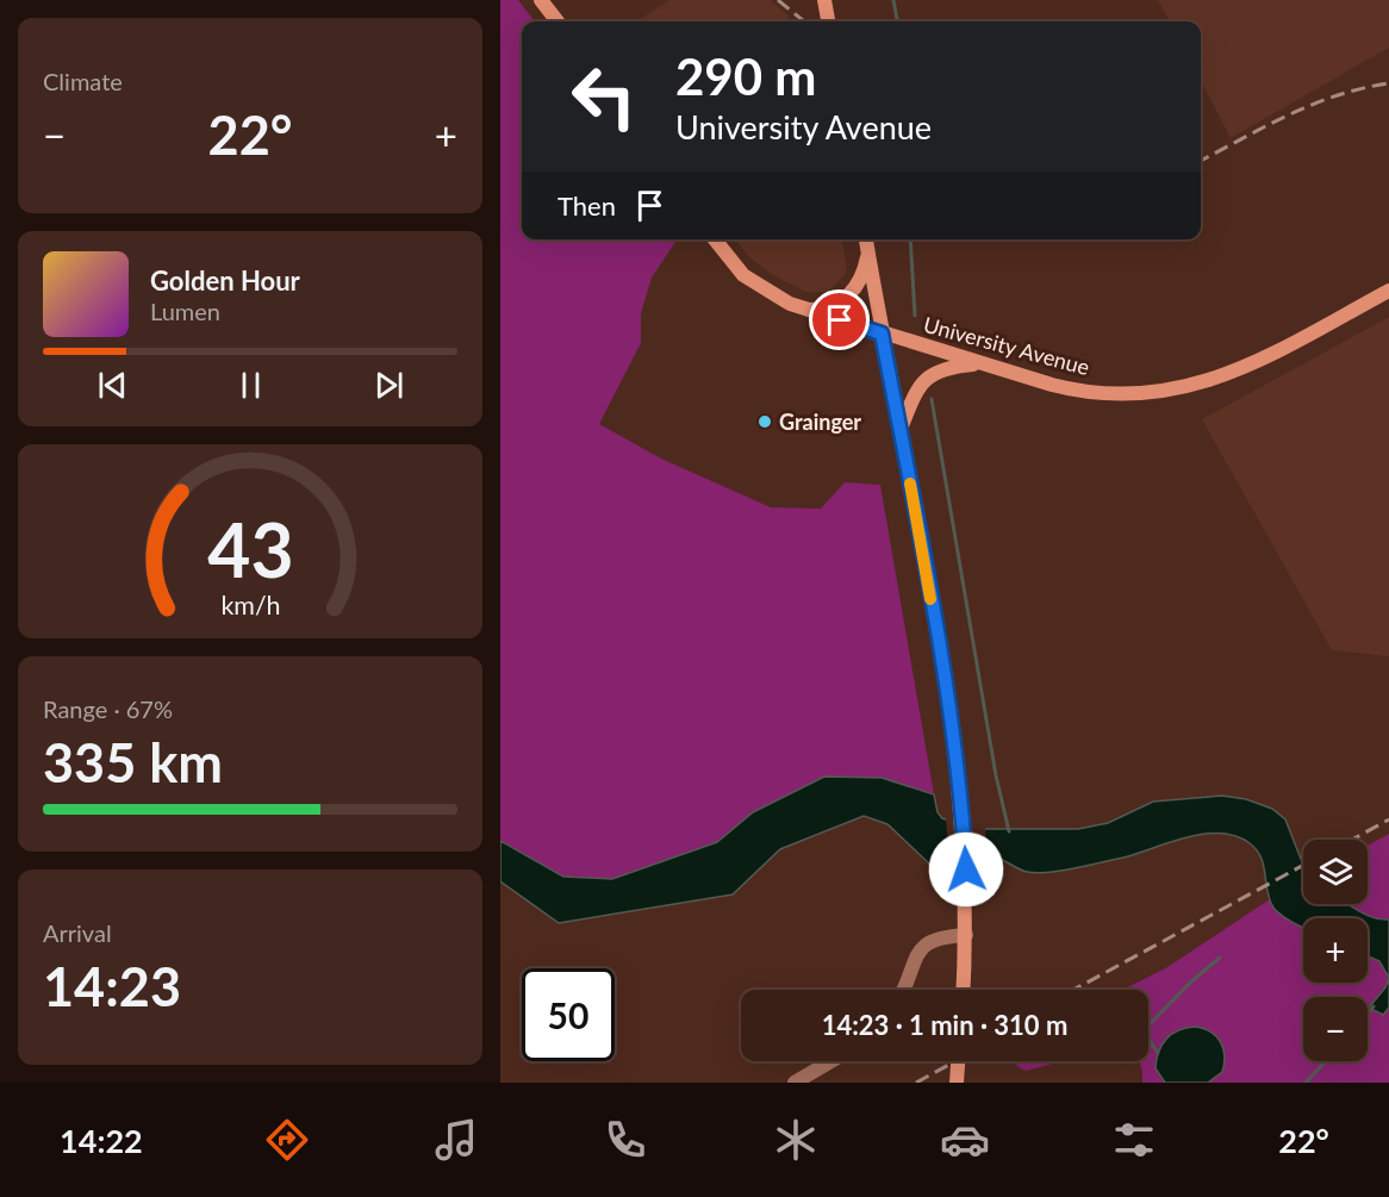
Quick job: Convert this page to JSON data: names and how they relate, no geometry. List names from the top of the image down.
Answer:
{
  "streets": {
    "main road": ["University Avenue"]
  },
  "places": ["Grainger"],
  "page": {
    "tile": [
      "Climate",
      ["Range · 67%", "335 km"],
      ["Arrival", "14:23"]
    ],
    "turn": ["290 m", "University Avenue"],
    "heat": ["−", "22°", "+"],
    "then": "Then",
    "song": ["Golden Hour", "Lumen"],
    "map_buttons": ["+", "−"],
    "limit": "50",
    "trip": "14:23 · 1 min · 310 m",
    "tabs": ["14:22", "22°"],
    "gauge": ["43", "km/h"]
  }
}
